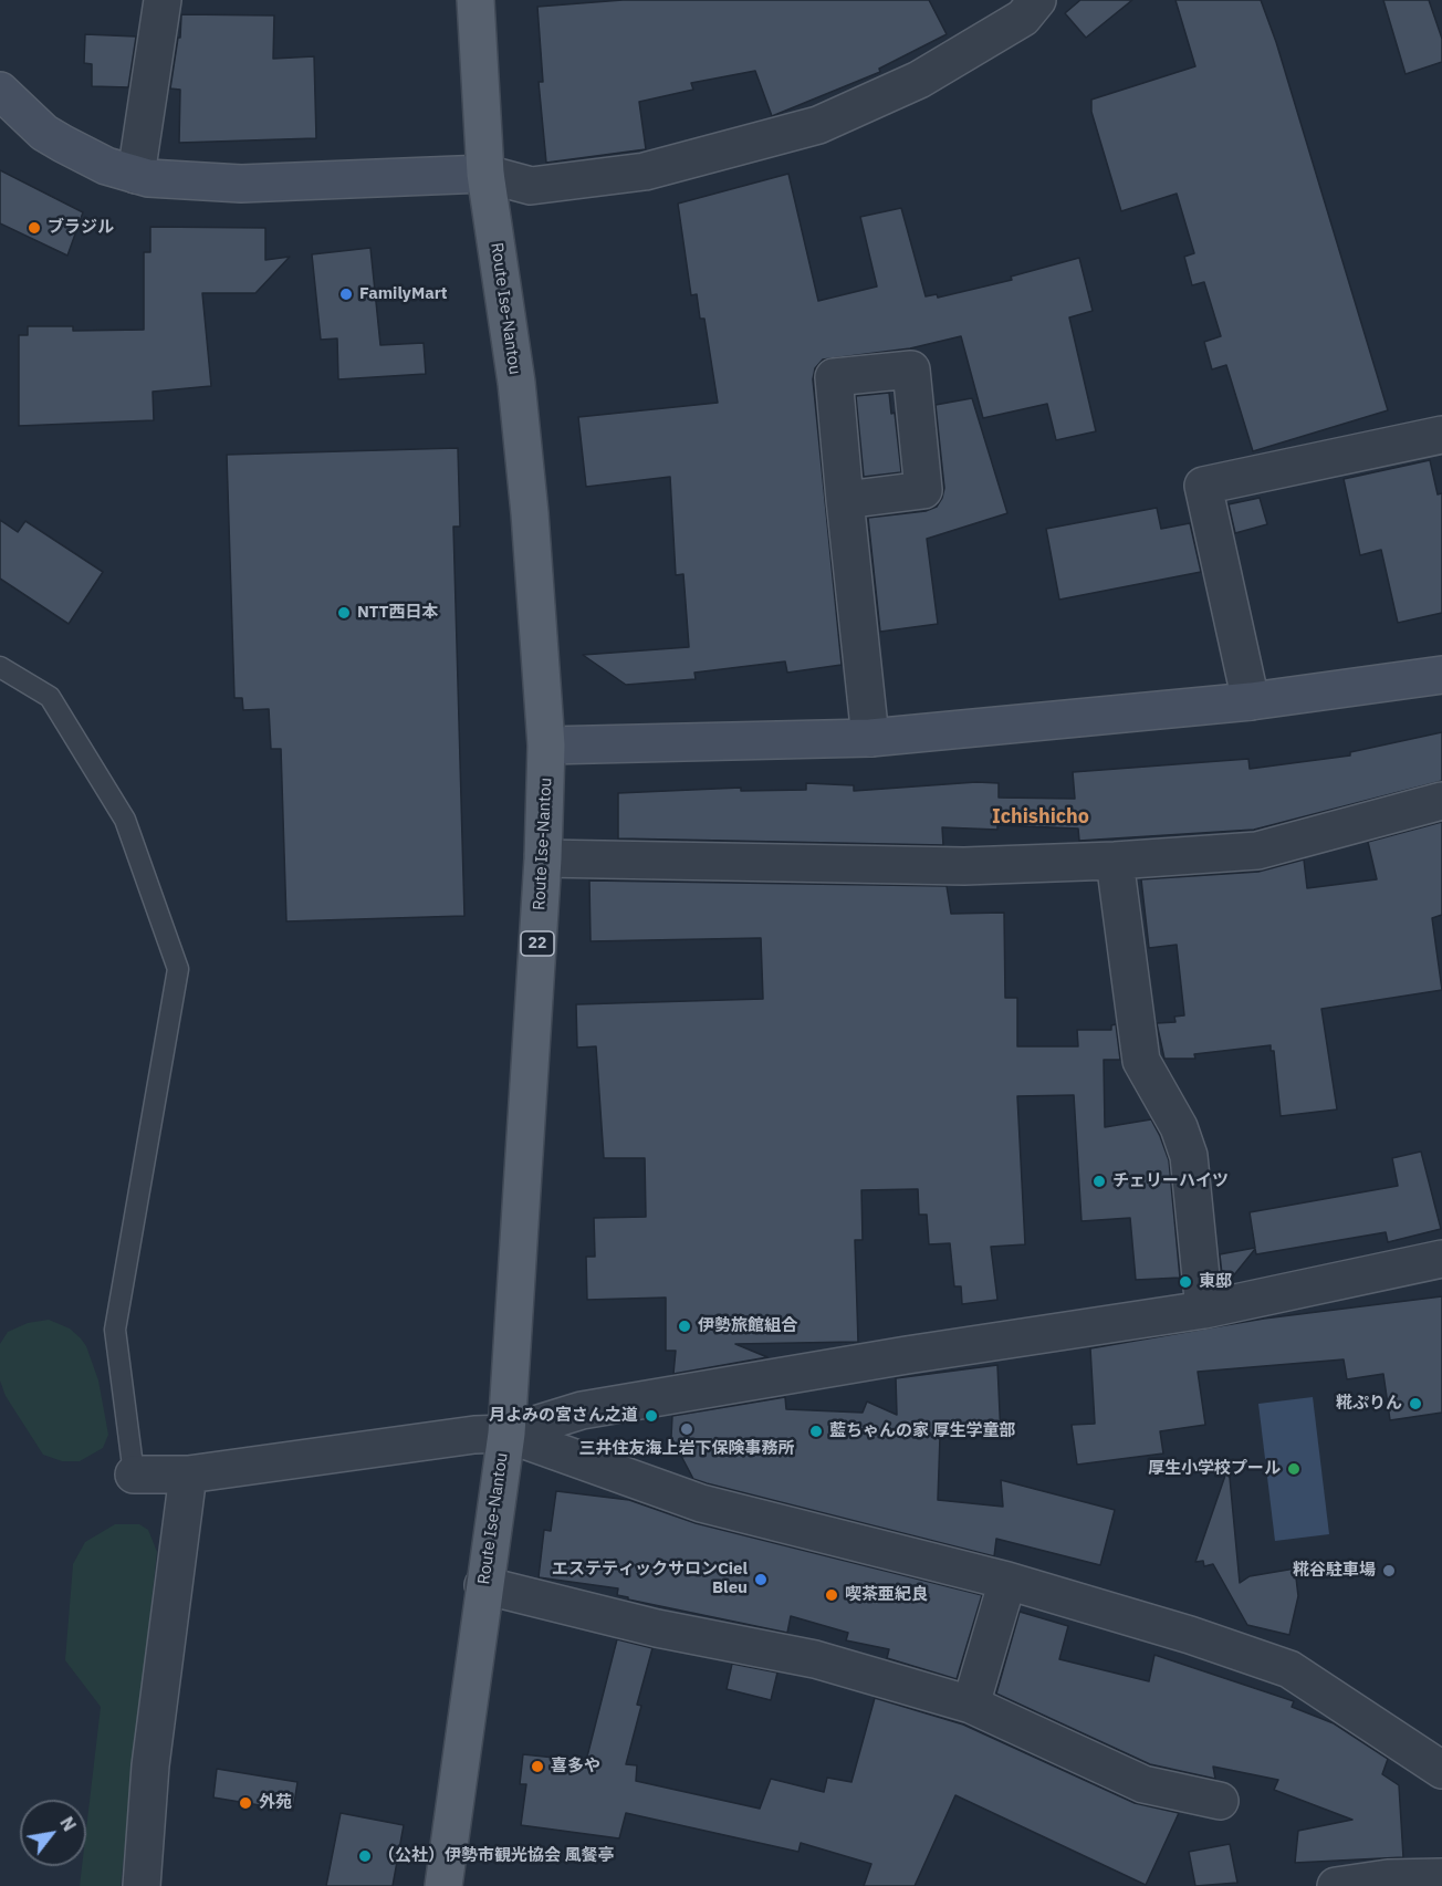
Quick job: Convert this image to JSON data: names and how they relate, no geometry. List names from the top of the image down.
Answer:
{
  "streets": {
    "main road": ["Route Ise-Nantou", "22"]
  },
  "districts": ["Ichishicho"],
  "places": [
    "ブラジル",
    "FamilyMart",
    "NTT西日本",
    "チェリーハイツ",
    "東邸",
    "伊勢旅館組合",
    "糀ぷりん",
    "月よみの宮さん之道",
    "三井住友海上岩下保険事務所",
    "藍ちゃんの家 厚生学童部",
    "厚生小学校プール",
    "糀谷駐車場",
    "エステティックサロンCiel Bleu",
    "喫茶亜紀良",
    "喜多や",
    "外苑",
    "（公社）伊勢市観光協会 風餐亭"
  ],
  "north": "top right"
}
